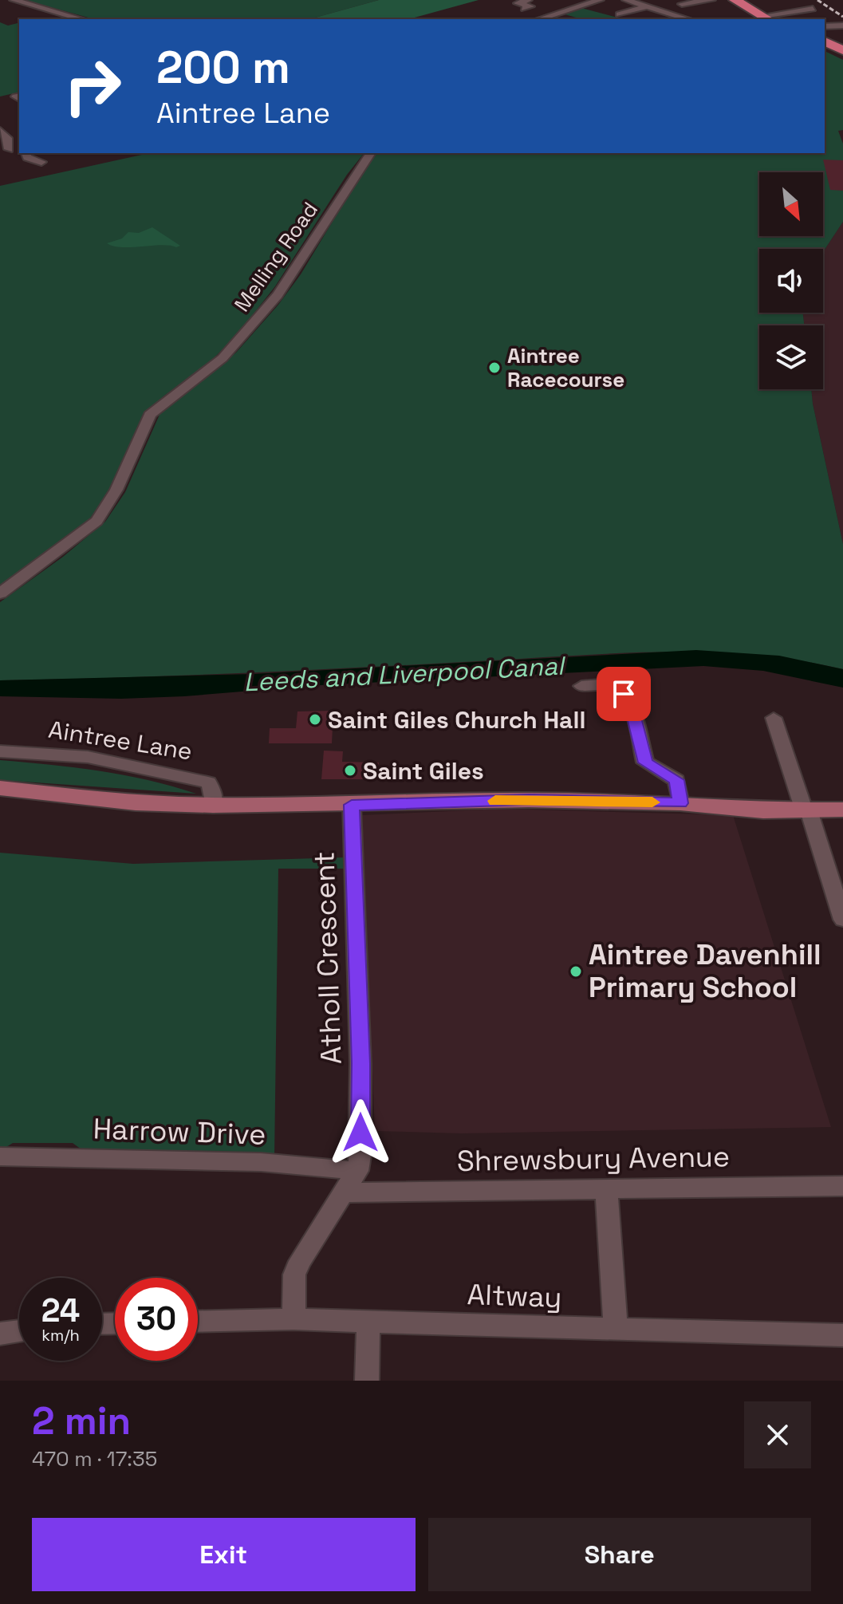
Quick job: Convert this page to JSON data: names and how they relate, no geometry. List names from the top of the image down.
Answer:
{
  "streets": {
    "street": [
      "Melling Road",
      "Aintree Lane",
      "Atholl Crescent",
      "Harrow Drive",
      "Shrewsbury Avenue",
      "Altway"
    ]
  },
  "crossings": [
    ["Atholl Crescent", "Harrow Drive"],
    ["Atholl Crescent", "Shrewsbury Avenue"],
    ["Atholl Crescent", "Altway"]
  ],
  "water": ["Leeds and Liverpool Canal"],
  "places": [
    "Aintree Racecourse",
    "Saint Giles Church Hall",
    "Saint Giles",
    "Aintree Davenhill Primary School"
  ],
  "north": "bottom right",
  "page": {
    "turn": ["200 m", "Aintree Lane"],
    "speed": "24 km/h",
    "limit": "30",
    "heading": ["2 min", "470 m · 17:35"],
    "buttons": ["Exit", "Share"]
  }
}
